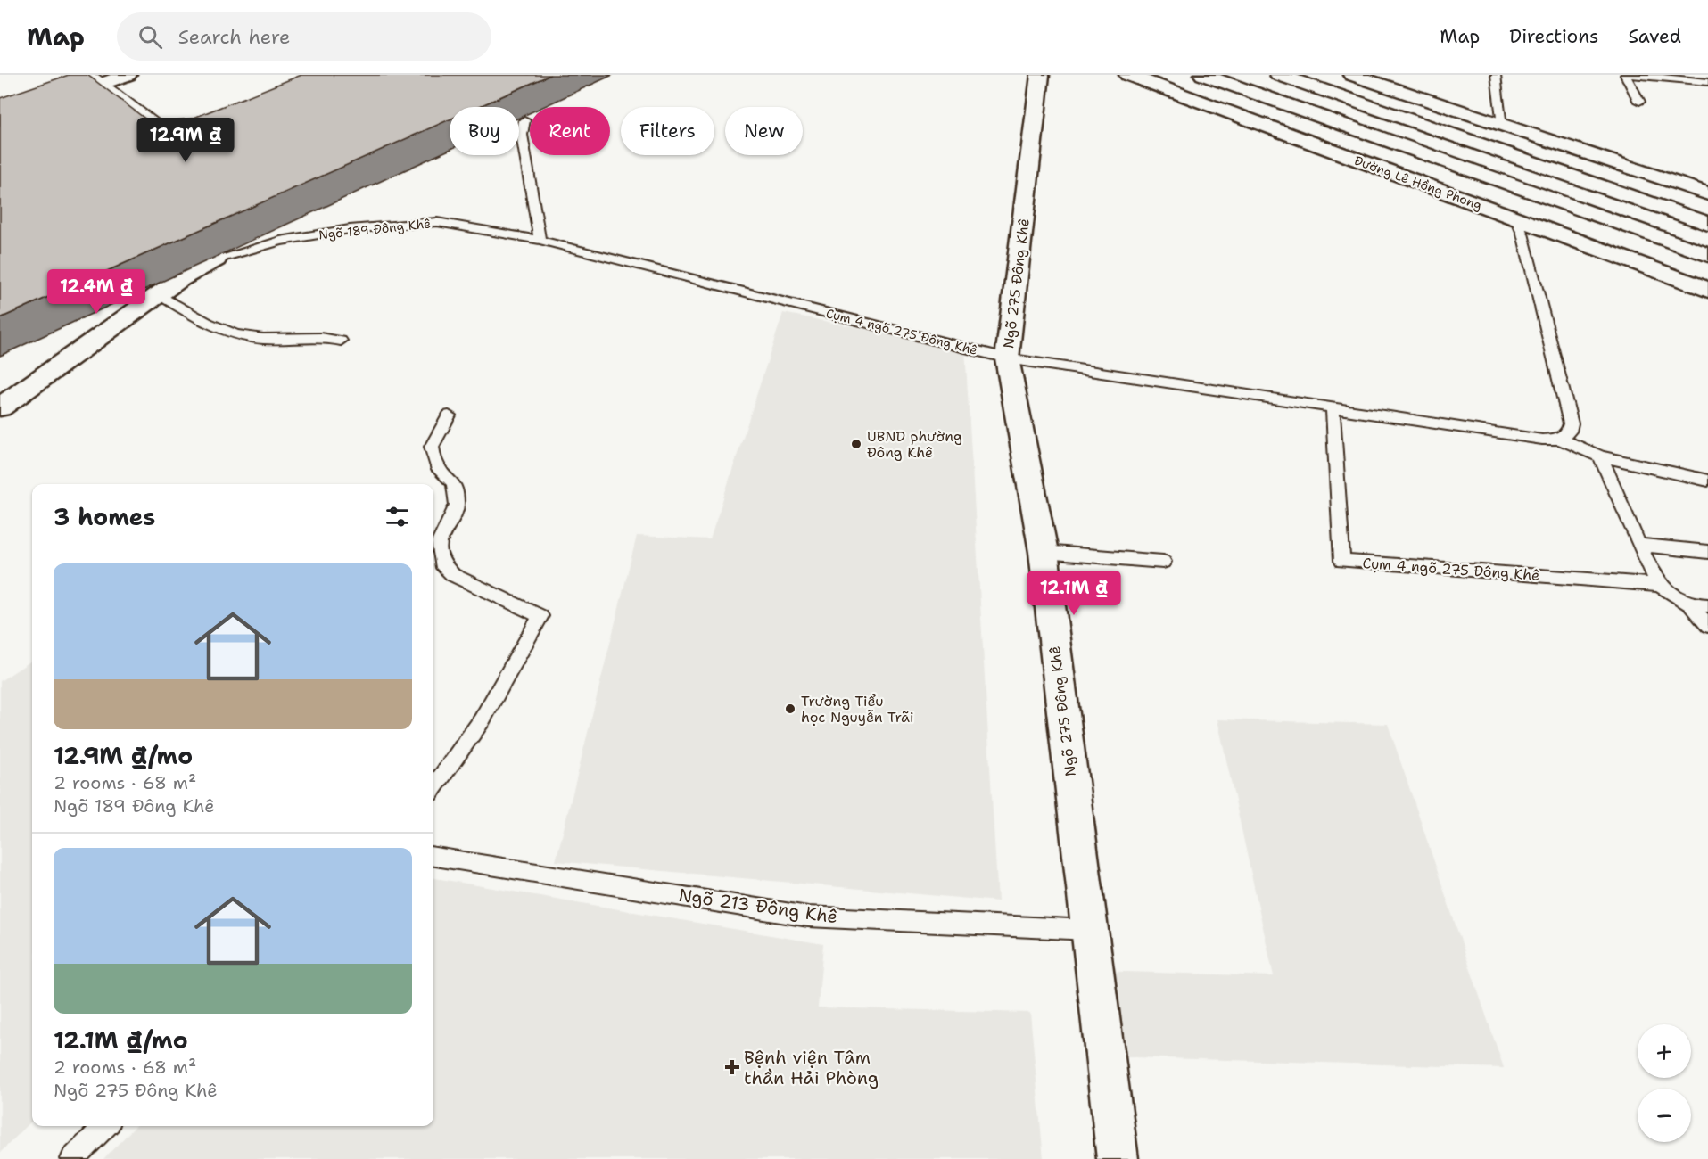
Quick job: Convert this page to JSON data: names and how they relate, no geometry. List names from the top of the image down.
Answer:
{
  "streets": {
    "main road": ["Đường Lê Hồng Phong", "Ngõ 189 Đông Khê", "Ngõ 275 Đông Khê"],
    "lane": ["Cụm 4 ngõ 275 Đông Khê", "Ngõ 213 Đông Khê"]
  },
  "crossings": [
    ["Ngõ 189 Đông Khê", "Cụm 4 ngõ 275 Đông Khê"],
    ["Ngõ 275 Đông Khê", "Cụm 4 ngõ 275 Đông Khê"],
    ["Ngõ 275 Đông Khê", "Ngõ 213 Đông Khê"]
  ],
  "places": {
    "other": ["UBND phường Đông Khê", "Trường Tiểu học Nguyễn Trãi"],
    "health": ["Bệnh viện Tâm thần Hải Phòng"]
  },
  "page": {
    "header": "Map",
    "search": "Search here",
    "nav": ["Map", "Directions", "Saved"],
    "chip": [
      "Buy",
      "Rent",
      "Filters",
      "New"
    ],
    "price": ["12.9M ₫", "12.4M ₫", "12.1M ₫"],
    "heading": "3 homes",
    "list": [
      {
        "name": "12.9M ₫/mo",
        "note": "2 rooms · 68 m² · Ngõ 189 Đông Khê"
      },
      {
        "name": "12.1M ₫/mo",
        "note": "2 rooms · 68 m² · Ngõ 275 Đông Khê"
      }
    ],
    "map_buttons": ["+", "−"]
  }
}
